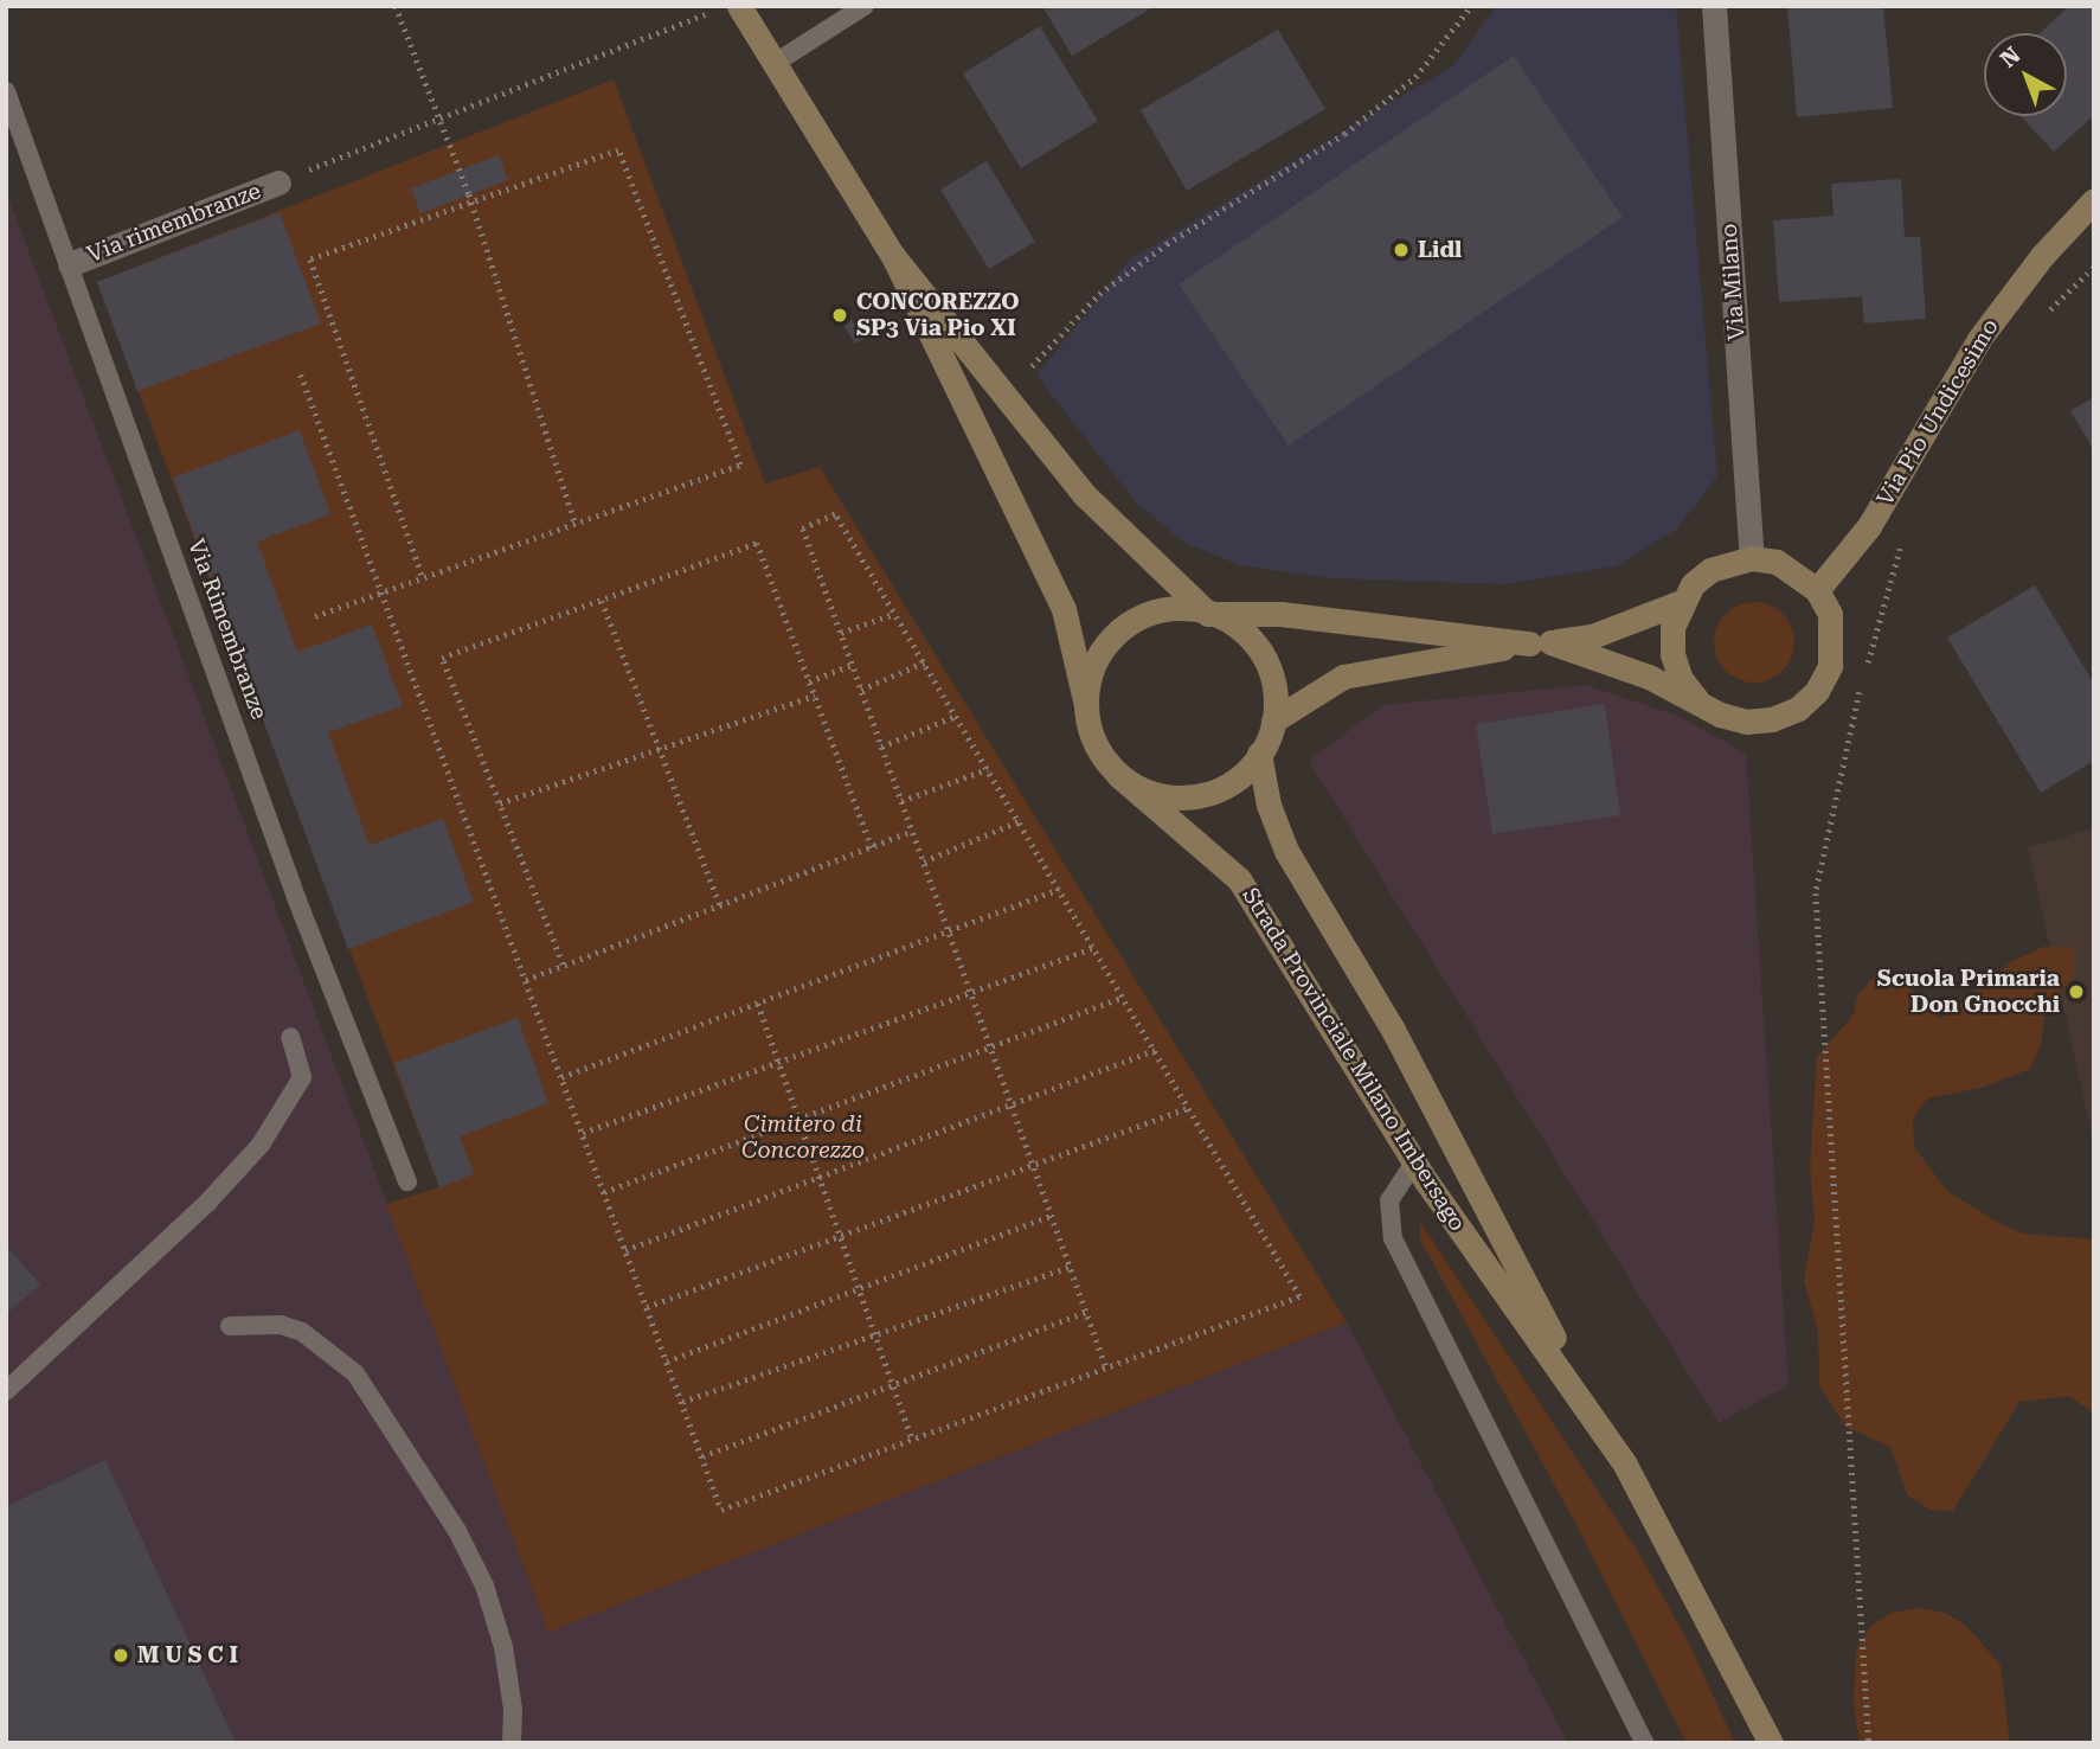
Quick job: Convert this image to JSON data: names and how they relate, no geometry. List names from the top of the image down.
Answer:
{
  "streets": {
    "main road": ["Via Pio Undicesimo", "Strada Provinciale Milano Imbersago"],
    "street": ["Via rimembranze", "Via Milano"],
    "lane": ["Via Rimembranze"]
  },
  "crossings": [
    ["Via rimembranze", "Via Rimembranze"],
    ["Via Milano", "Via Pio Undicesimo"]
  ],
  "parks": ["Cimitero di Concorezzo"],
  "places": [
    "Lidl",
    "CONCOREZZO SP3 Via Pio XI",
    "Scuola Primaria Don Gnocchi",
    "M U S C I"
  ],
  "north": "top left"
}
